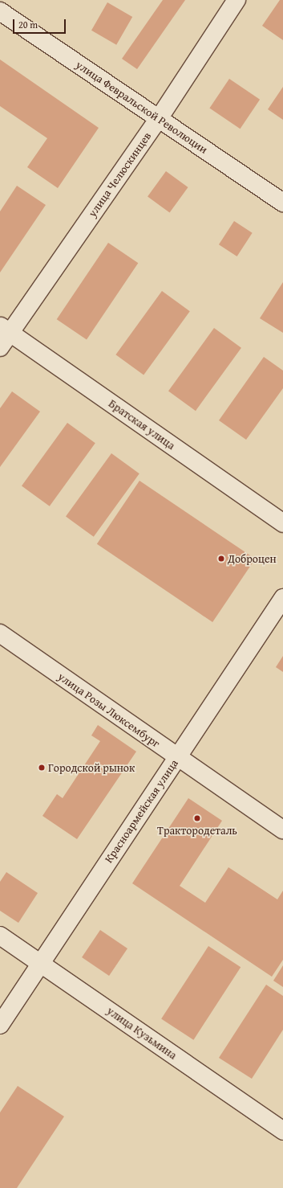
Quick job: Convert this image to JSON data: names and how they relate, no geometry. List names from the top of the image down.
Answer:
{
  "streets": {
    "street": [
      "улица Февральской Революции",
      "улица Челюскинцев",
      "Братская улица",
      "улица Розы Люксембург",
      "Красноармейская улица",
      "улица Кузьмина"
    ]
  },
  "crossings": [
    ["улица Февральской Революции", "улица Челюскинцев"],
    ["улица Челюскинцев", "Братская улица"],
    ["улица Розы Люксембург", "Красноармейская улица"],
    ["Красноармейская улица", "улица Кузьмина"]
  ],
  "places": ["Доброцен", "Городской рынок", "Трактородеталь"],
  "scale_bar": "20 m"
}
